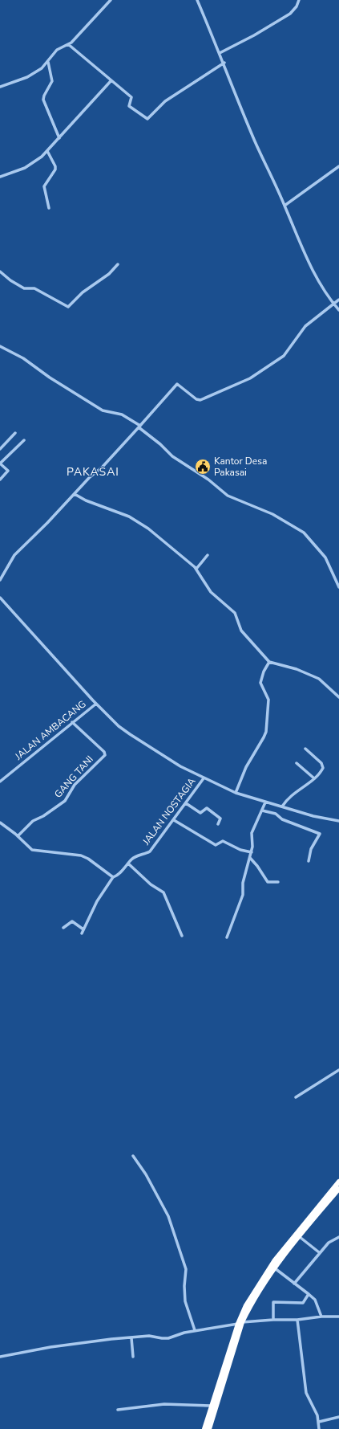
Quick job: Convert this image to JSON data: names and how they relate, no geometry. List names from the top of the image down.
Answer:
{
  "streets": {
    "street": ["JALAN AMBACANG", "GANG TANI", "JALAN NOSTAGIA"]
  },
  "crossings": [
    ["JALAN AMBACANG", "GANG TANI"]
  ],
  "districts": ["PAKASAI"],
  "places": {
    "public building": ["Kantor Desa Pakasai"]
  }
}
